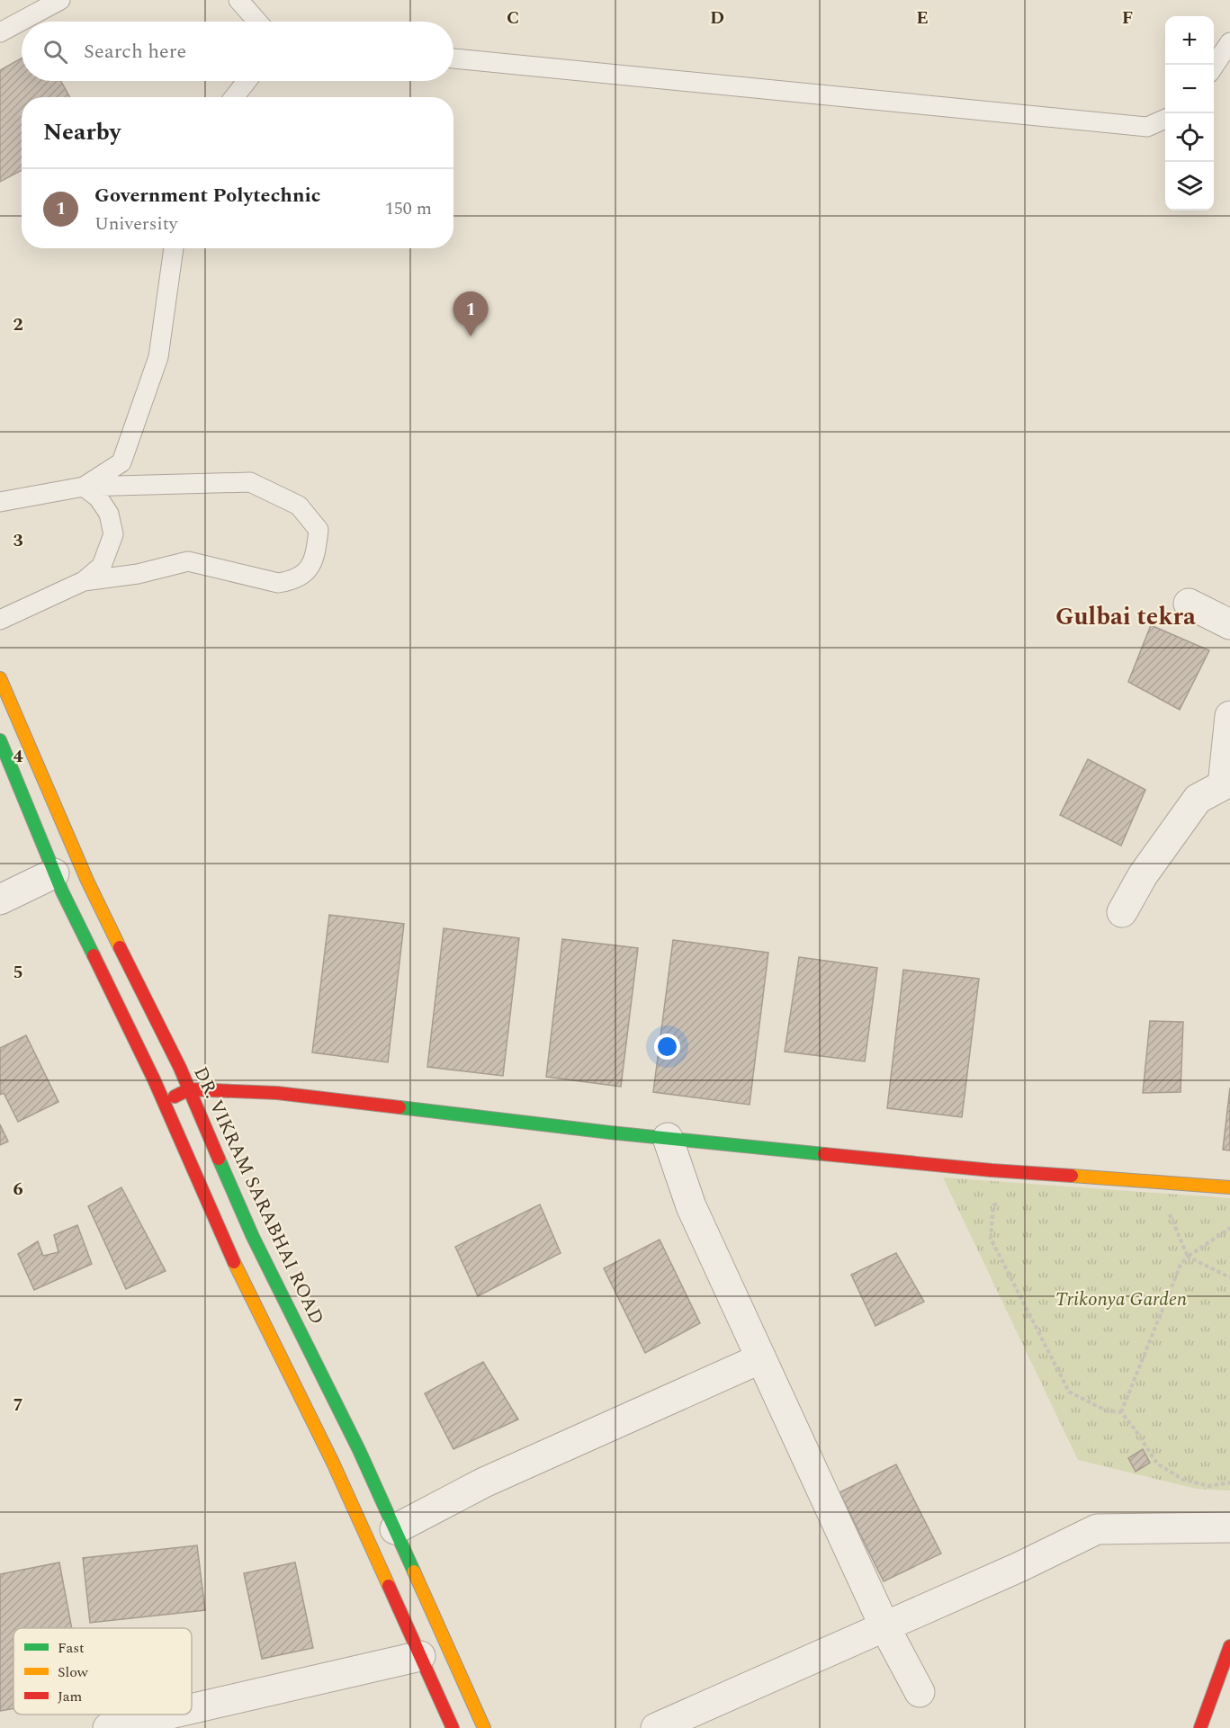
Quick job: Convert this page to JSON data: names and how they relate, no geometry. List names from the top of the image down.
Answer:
{
  "streets": {
    "main road": ["DR. VIKRAM SARABHAI ROAD"]
  },
  "districts": ["Gulbai tekra"],
  "parks": ["Trikonya Garden"],
  "legend": ["Fast", "Slow", "Jam"],
  "page": {
    "map_buttons": ["+", "−"],
    "search": "Search here",
    "heading": "Nearby",
    "list": [
      {
        "mark": "1",
        "name": "Government Polytechnic",
        "note": "University",
        "value": "150 m"
      }
    ],
    "pins": "1"
  },
  "grid": {
    "columns": [
      "C",
      "D",
      "E",
      "F"
    ],
    "rows": [
      "2",
      "3",
      "4",
      "5",
      "6",
      "7"
    ]
  }
}
